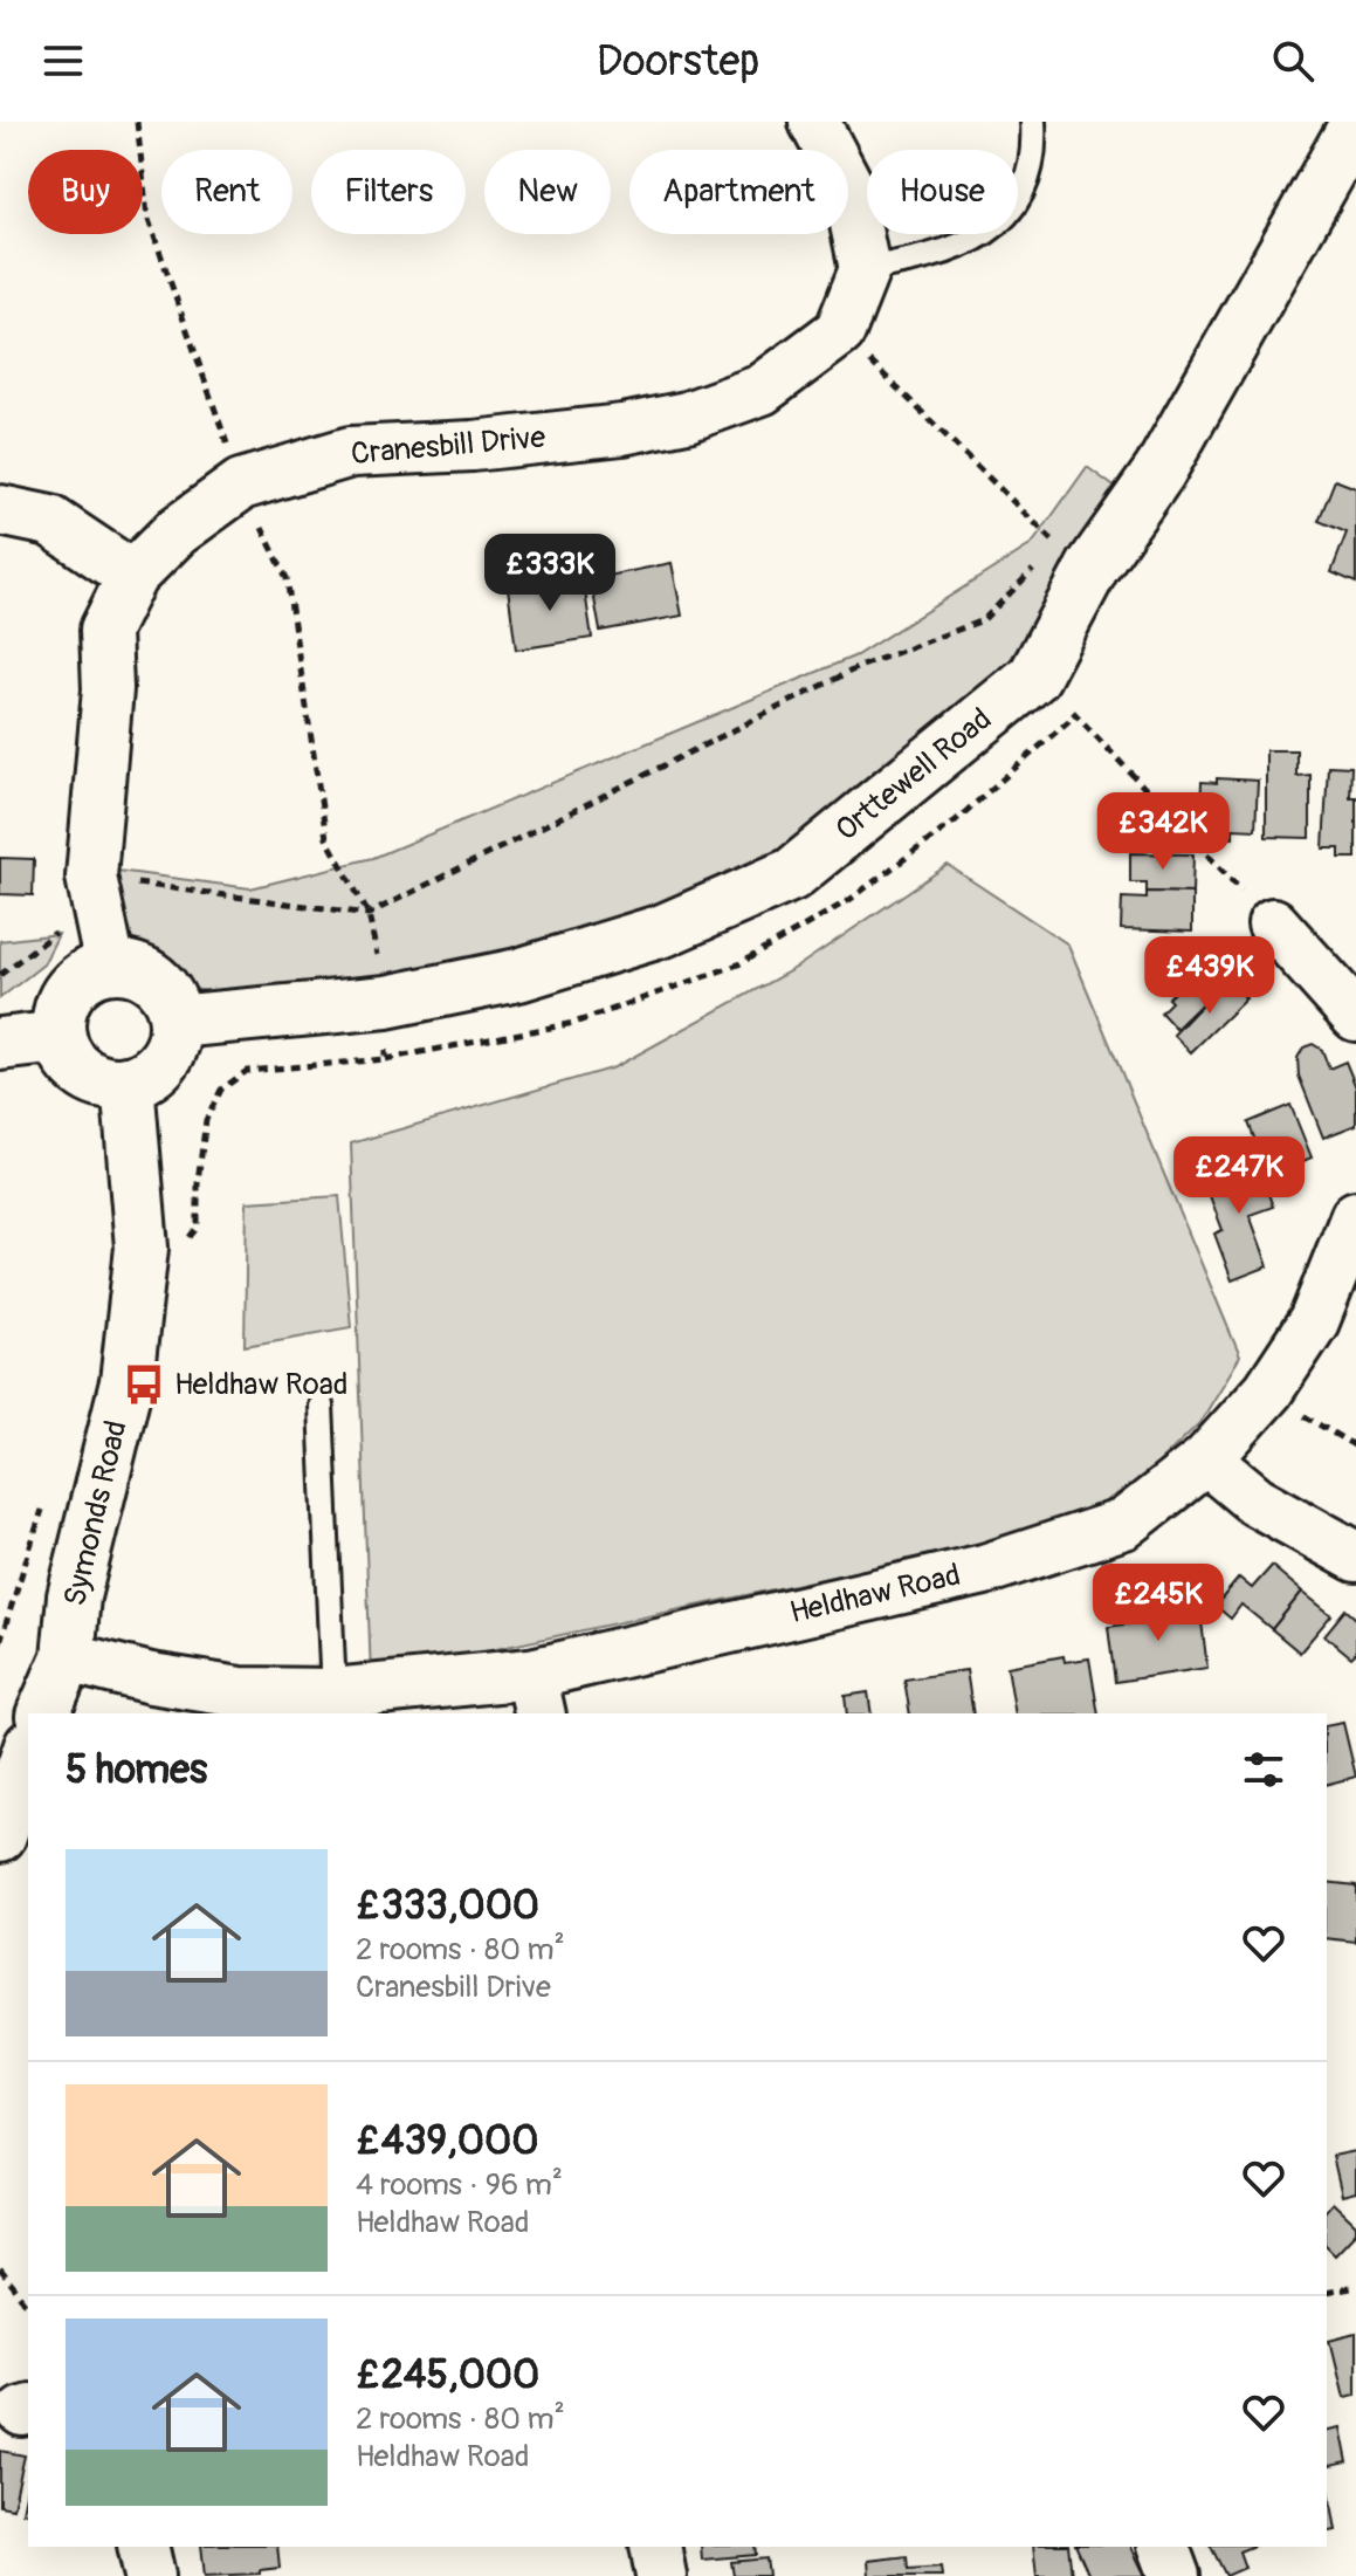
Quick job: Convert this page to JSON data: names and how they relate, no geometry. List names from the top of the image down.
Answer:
{
  "streets": {
    "street": [
      "Cranesbill Drive",
      "Orttewell Road",
      "Symonds Road",
      "Heldhaw Road"
    ]
  },
  "crossings": [
    ["Cranesbill Drive", "Orttewell Road"],
    ["Cranesbill Drive", "Symonds Road"],
    ["Orttewell Road", "Symonds Road"],
    ["Symonds Road", "Heldhaw Road"]
  ],
  "places": {
    "bus stop": ["Heldhaw Road"]
  },
  "page": {
    "header": "Doorstep",
    "chip": [
      "Buy",
      "Rent",
      "Filters",
      "New",
      "Apartment",
      "House"
    ],
    "price": [
      "£333K",
      "£342K",
      "£439K",
      "£247K",
      "£245K"
    ],
    "heading": "5 homes",
    "list": [
      {
        "name": "£333,000",
        "note": "2 rooms · 80 m² · Cranesbill Drive"
      },
      {
        "name": "£439,000",
        "note": "4 rooms · 96 m² · Heldhaw Road"
      },
      {
        "name": "£245,000",
        "note": "2 rooms · 80 m² · Heldhaw Road"
      }
    ]
  }
}
